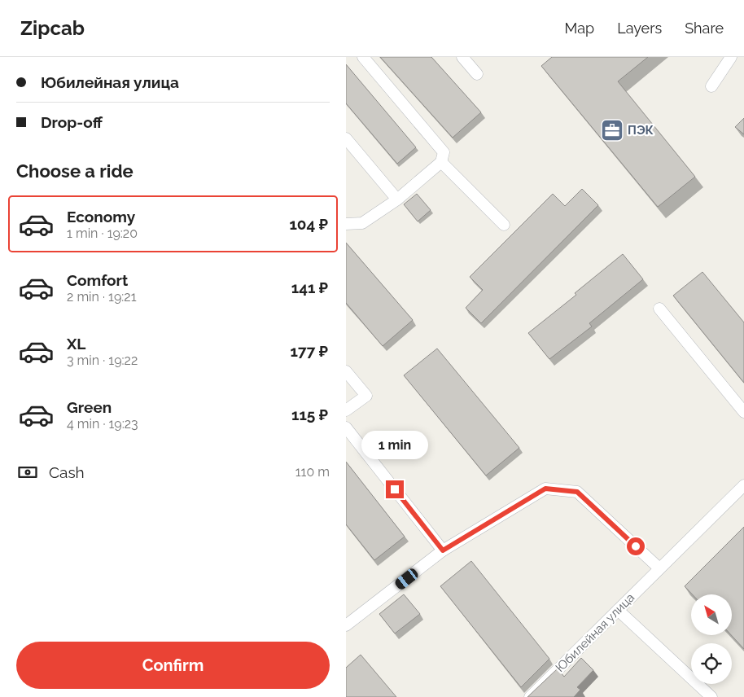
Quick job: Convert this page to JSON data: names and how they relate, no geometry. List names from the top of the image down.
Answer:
{
  "streets": {
    "lane": ["Юбилейная улица"]
  },
  "places": {
    "office": ["ПЭК"]
  },
  "north": "top left",
  "page": {
    "header": "Zipcab",
    "nav": ["Map", "Layers", "Share"],
    "banner": ["Юбилейная улица", "Drop-off"],
    "heading": "Choose a ride",
    "list": [
      {
        "name": "Economy",
        "note": "1 min · 19:20",
        "value": "104 ₽"
      },
      {
        "name": "Comfort",
        "note": "2 min · 19:21",
        "value": "141 ₽"
      },
      {
        "name": "XL",
        "note": "3 min · 19:22",
        "value": "177 ₽"
      },
      {
        "name": "Green",
        "note": "4 min · 19:23",
        "value": "115 ₽"
      }
    ],
    "bubble": "1 min",
    "pay": ["Cash", "110 m"],
    "buttons": "Confirm"
  }
}
